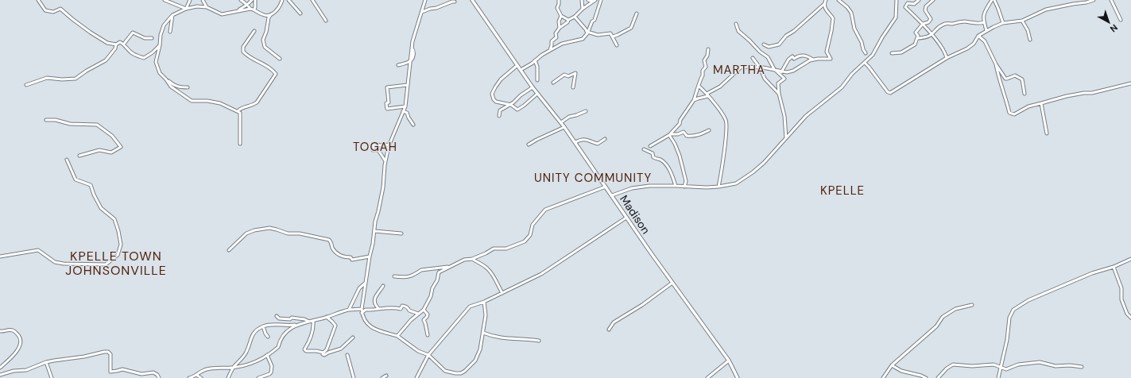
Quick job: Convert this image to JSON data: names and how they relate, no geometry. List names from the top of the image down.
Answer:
{
  "streets": {
    "street": ["Madison"]
  },
  "districts": [
    "MARTHA",
    "TOGAH",
    "UNITY COMMUNITY",
    "KPELLE",
    "KPELLE TOWN JOHNSONVILLE"
  ],
  "north": "bottom right"
}
